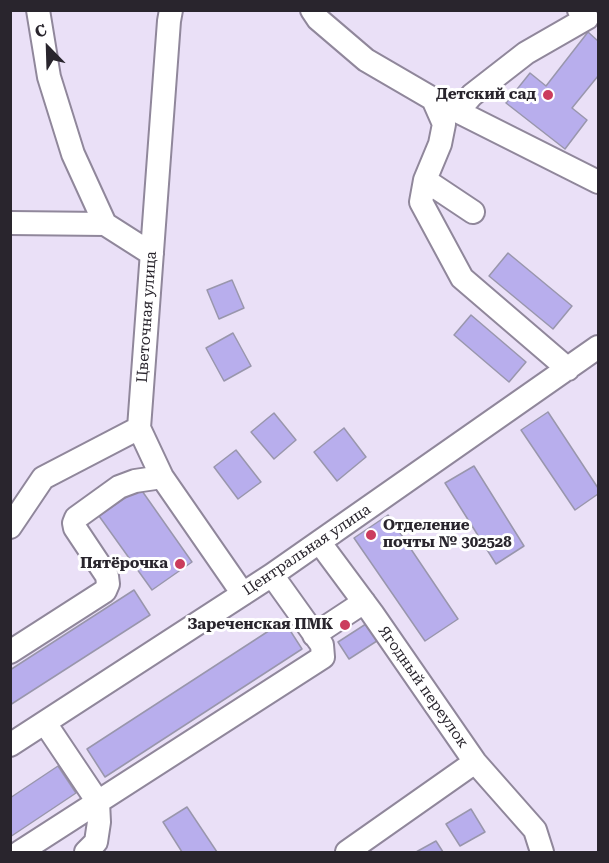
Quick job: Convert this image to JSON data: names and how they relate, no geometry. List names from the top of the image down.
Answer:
{
  "streets": {
    "street": ["Цветочная улица", "Центральная улица", "Ягодный переулок"]
  },
  "crossings": [
    ["Цветочная улица", "Центральная улица"],
    ["Центральная улица", "Ягодный переулок"]
  ],
  "places": [
    "Детский сад",
    "Отделение почты № 302528",
    "Пятёрочка",
    "Зареченская ПМК"
  ],
  "north": "top left"
}
